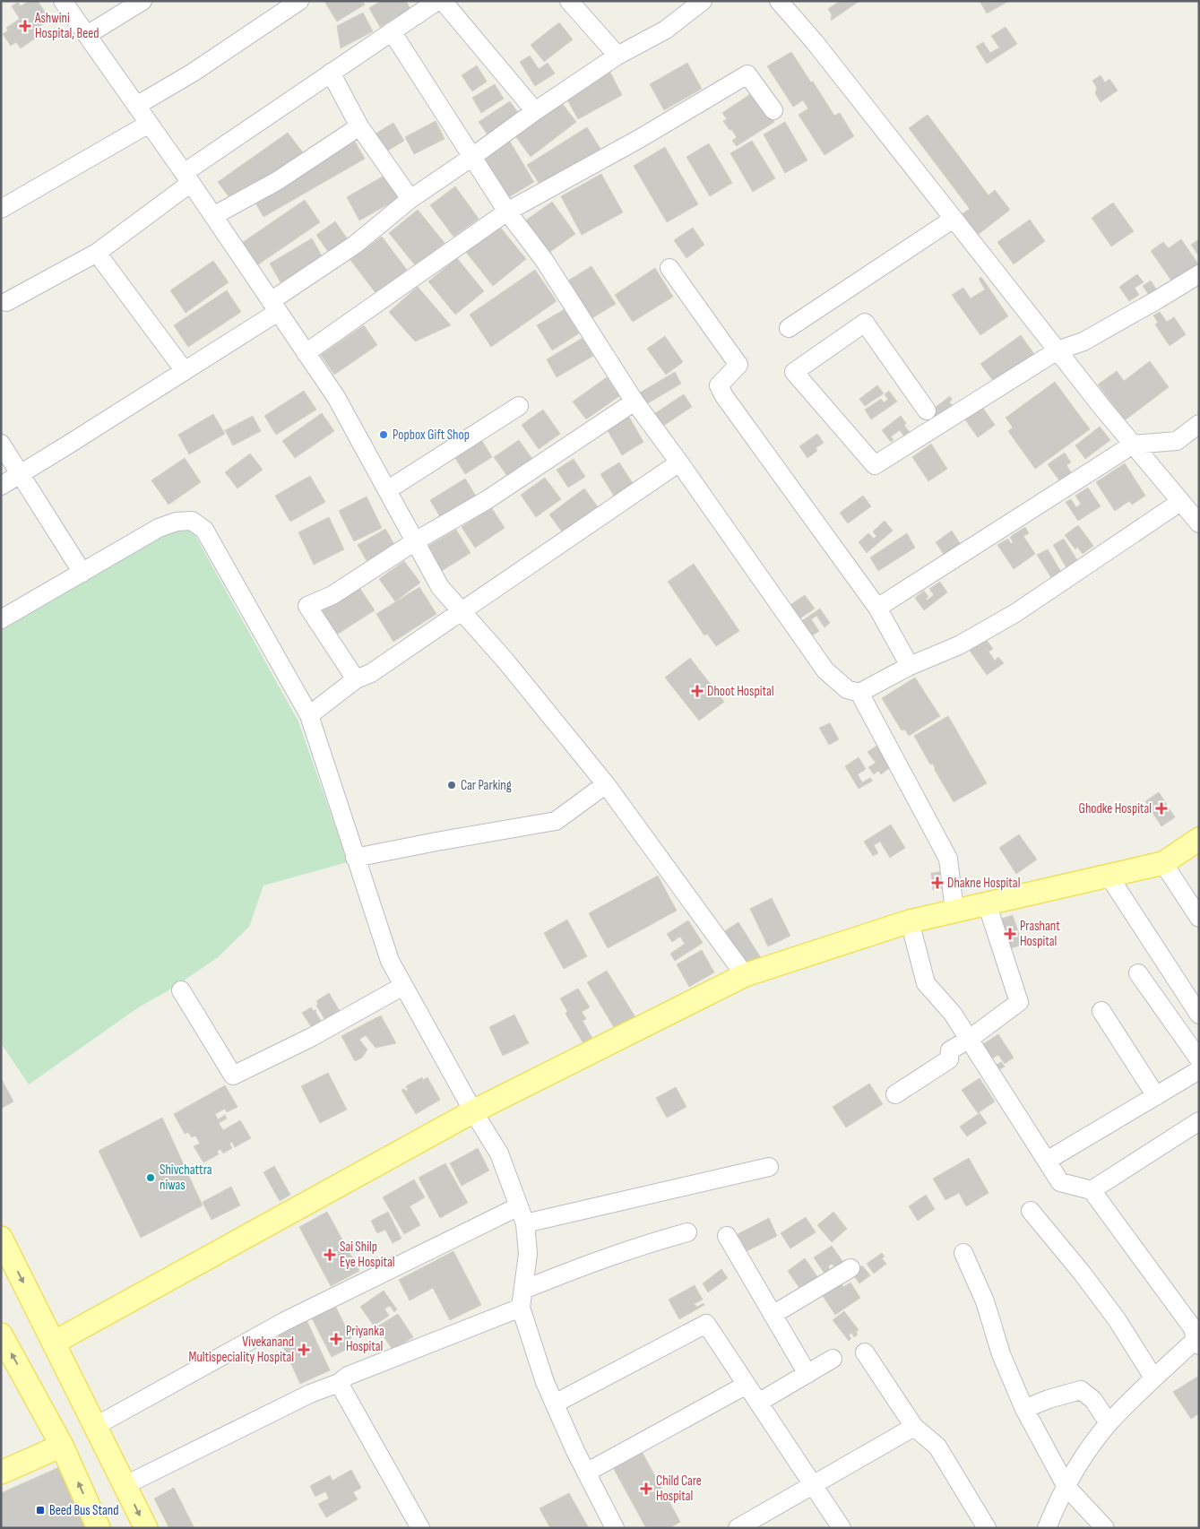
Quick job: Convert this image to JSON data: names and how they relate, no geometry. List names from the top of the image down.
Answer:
{
  "places": {
    "health": [
      "Ashwini Hospital, Beed",
      "Dhoot Hospital",
      "Ghodke Hospital",
      "Dhakne Hospital",
      "Prashant Hospital",
      "Sai Shilp Eye Hospital",
      "Priyanka Hospital",
      "Vivekanand Multispeciality Hospital",
      "Child Care Hospital"
    ],
    "other": ["Popbox Gift Shop", "Car Parking", "Shivchattra niwas"],
    "transit": ["Beed Bus Stand"]
  }
}
